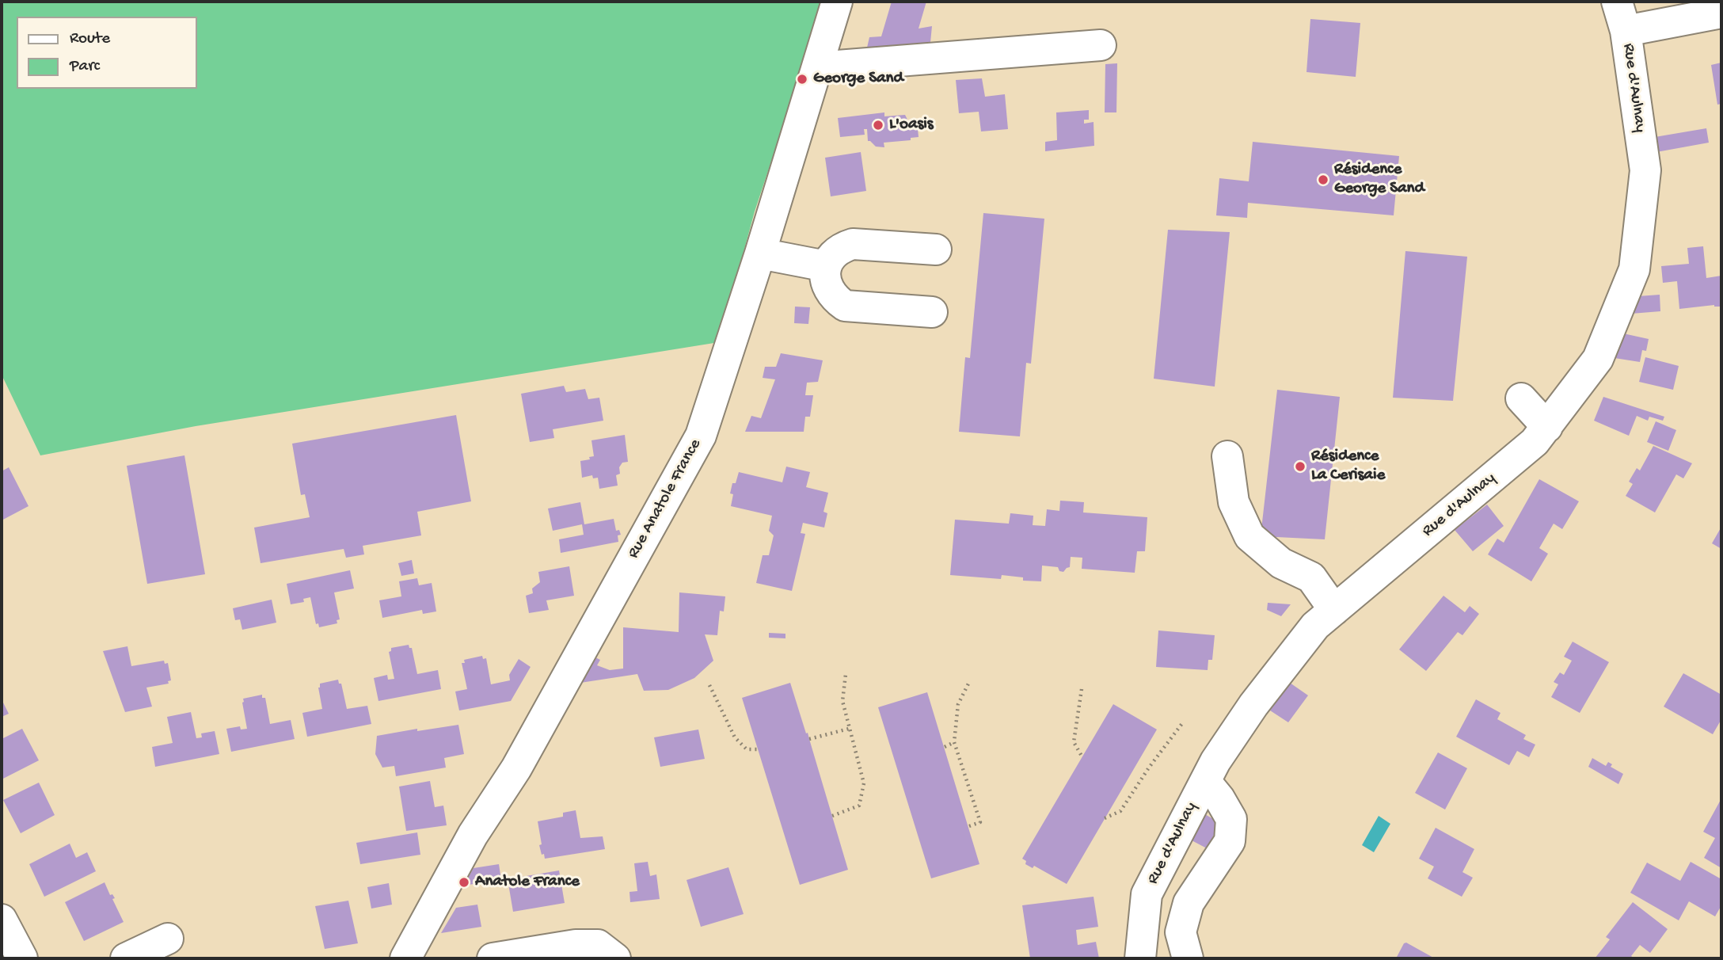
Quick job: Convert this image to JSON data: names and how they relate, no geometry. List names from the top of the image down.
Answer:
{
  "streets": {
    "street": ["Rue d'Aulnay", "Rue Anatole France"]
  },
  "places": [
    "George Sand",
    "L'oasis",
    "Résidence George Sand",
    "Résidence La Cerisaie",
    "Anatole France"
  ],
  "legend": ["Route", "Parc"]
}
